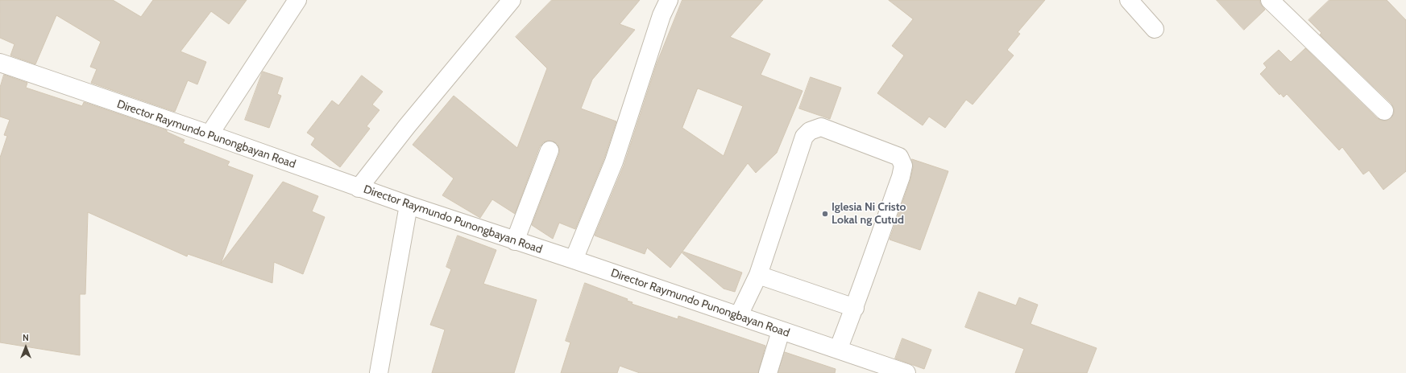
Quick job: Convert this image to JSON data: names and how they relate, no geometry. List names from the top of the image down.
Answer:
{
  "streets": {
    "street": ["Director Raymundo Punongbayan Road"]
  },
  "places": ["Iglesia Ni Cristo Lokal ng Cutud"],
  "north": "top"
}
